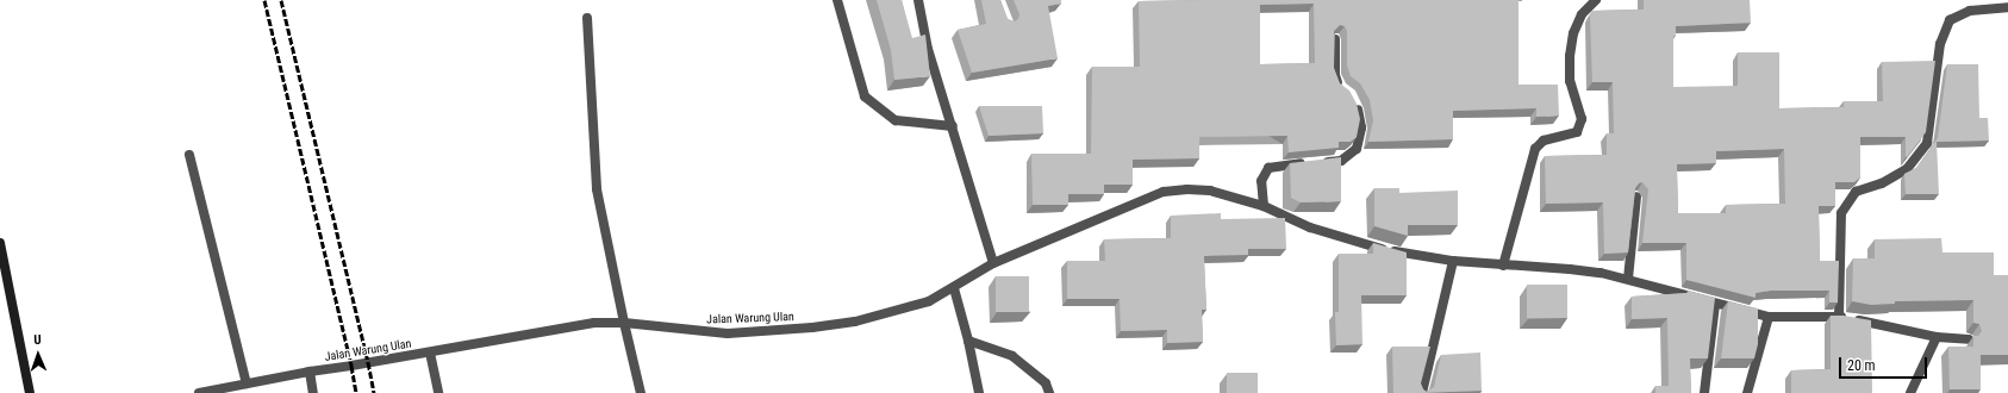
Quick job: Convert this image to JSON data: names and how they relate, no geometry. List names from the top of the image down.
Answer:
{
  "streets": {
    "street": ["Jalan Warung Ulan"]
  },
  "scale_bar": "20 m",
  "north": "top"
}
